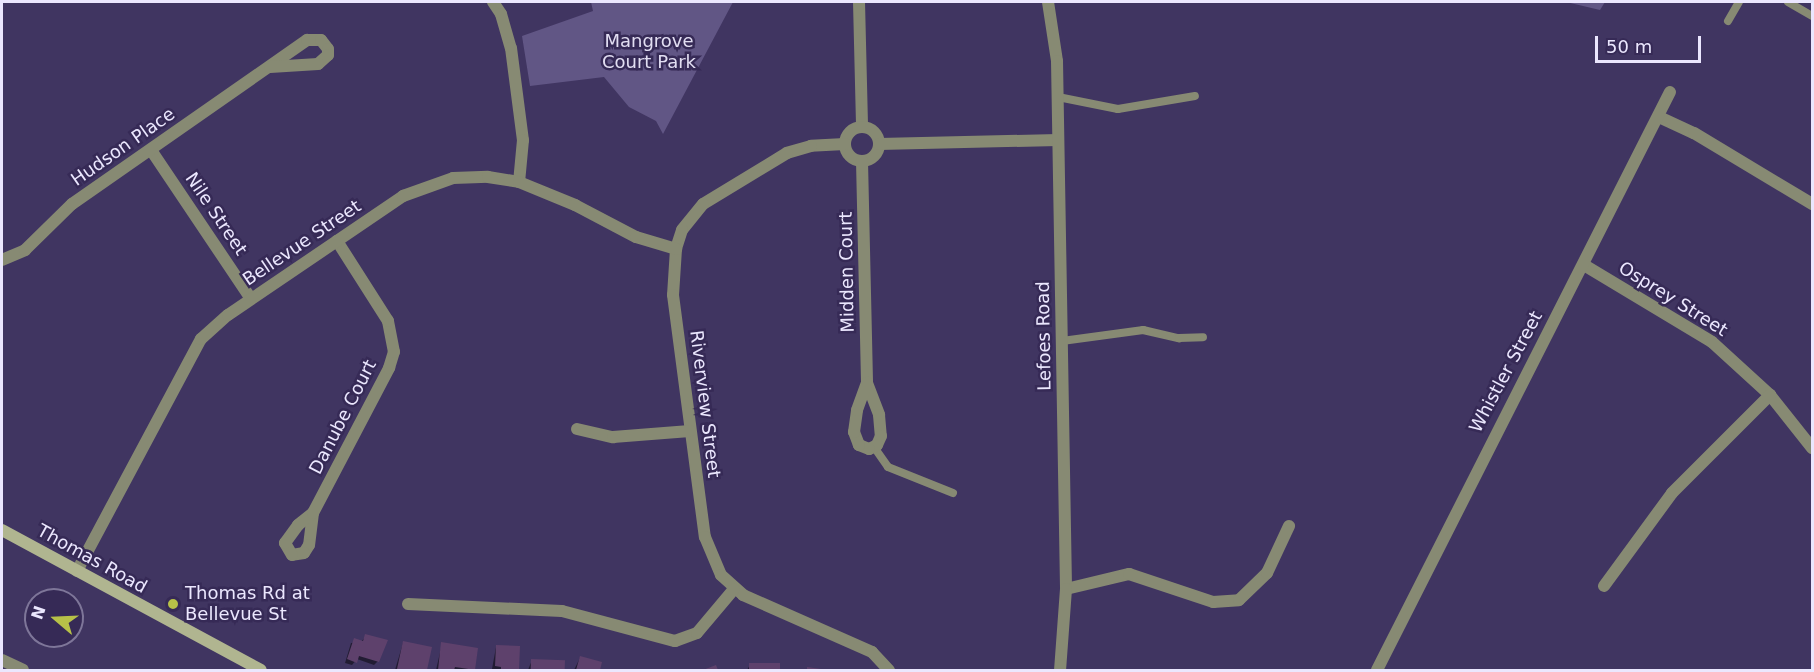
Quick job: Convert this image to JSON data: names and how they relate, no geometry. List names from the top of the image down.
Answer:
{
  "streets": {
    "main road": ["Thomas Road"],
    "street": [
      "Hudson Place",
      "Nile Street",
      "Bellevue Street",
      "Midden Court",
      "Osprey Street",
      "Lefoes Road",
      "Whistler Street",
      "Riverview Street",
      "Danube Court"
    ]
  },
  "crossings": [
    ["Hudson Place", "Nile Street"],
    ["Nile Street", "Bellevue Street"],
    ["Bellevue Street", "Riverview Street"],
    ["Bellevue Street", "Danube Court"],
    ["Bellevue Street", "Thomas Road"],
    ["Midden Court", "Riverview Street"],
    ["Osprey Street", "Whistler Street"]
  ],
  "parks": ["Mangrove Court Park"],
  "places": ["Thomas Rd at Bellevue St"],
  "scale_bar": "50 m",
  "north": "left"
}
